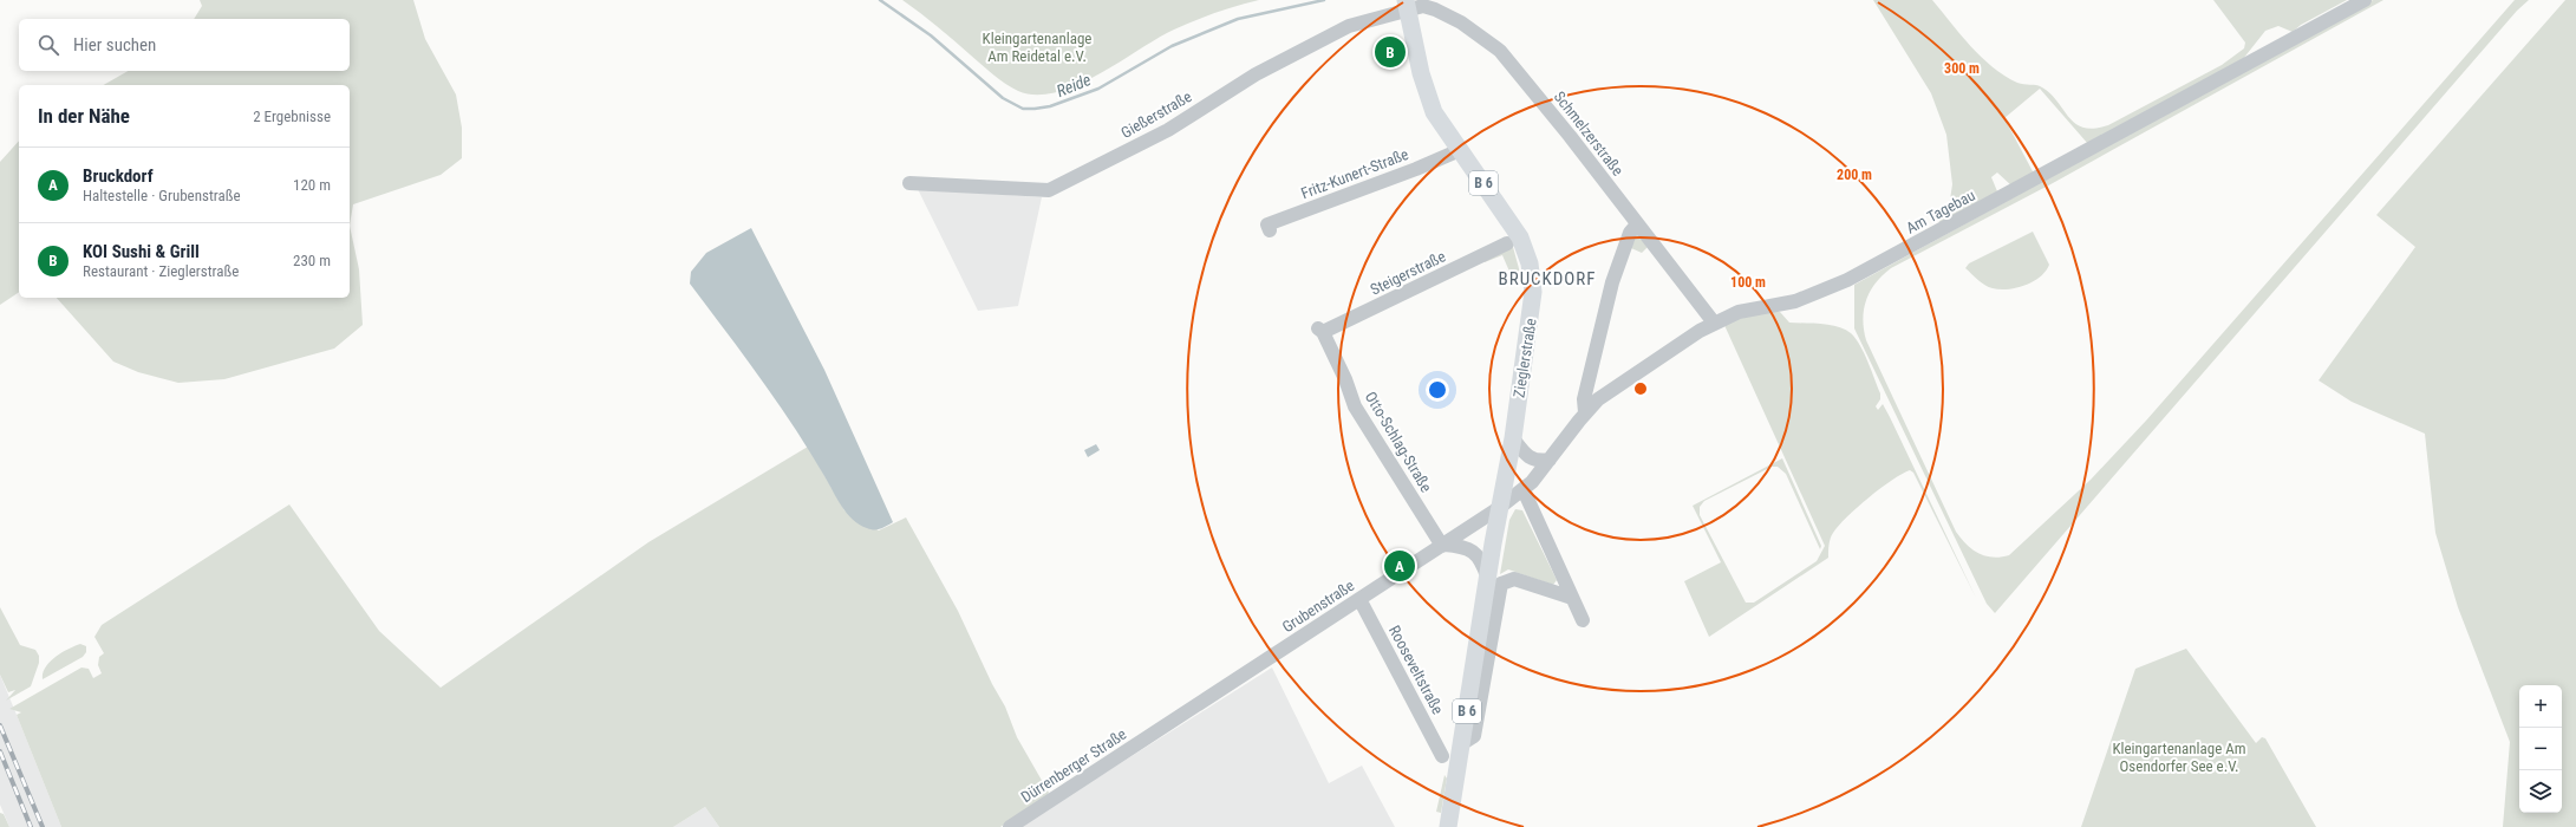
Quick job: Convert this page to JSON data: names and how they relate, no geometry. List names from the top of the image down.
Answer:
{
  "streets": {
    "main road": ["B 6", "Zieglerstraße"],
    "street": [
      "Gießerstraße",
      "Schmelzerstraße",
      "Fritz-Kunert-Straße",
      "Am Tagebau",
      "Steigerstraße",
      "Otto-Schlag-Straße",
      "Grubenstraße",
      "Rooseveltstraße",
      "Dürrenberger Straße"
    ]
  },
  "crossings": [
    ["Gießerstraße", "Schmelzerstraße"],
    ["Gießerstraße", "Zieglerstraße"],
    ["Schmelzerstraße", "Am Tagebau"],
    ["Schmelzerstraße", "Zieglerstraße"],
    ["Fritz-Kunert-Straße", "Zieglerstraße"],
    ["Am Tagebau", "Zieglerstraße"],
    ["Am Tagebau", "Grubenstraße"],
    ["Steigerstraße", "Otto-Schlag-Straße"],
    ["Zieglerstraße", "Grubenstraße"],
    ["Otto-Schlag-Straße", "Grubenstraße"],
    ["Grubenstraße", "Rooseveltstraße"],
    ["Grubenstraße", "Dürrenberger Straße"]
  ],
  "districts": ["BRUCKDORF"],
  "water": ["Reide"],
  "parks": ["Kleingartenanlage Am Reidetal e.V.", "Kleingartenanlage Am Osendorfer See e.V."],
  "page": {
    "search": "Hier suchen",
    "pins": ["B", "A"],
    "heading": ["In der Nähe", "2 Ergebnisse"],
    "list": [
      {
        "mark": "A",
        "name": "Bruckdorf",
        "note": "Haltestelle · Grubenstraße",
        "value": "120 m"
      },
      {
        "mark": "B",
        "name": "KOI Sushi & Grill",
        "note": "Restaurant · Zieglerstraße",
        "value": "230 m"
      }
    ],
    "map_buttons": ["+", "−"]
  },
  "rings": ["300 m", "200 m", "100 m"]
}
